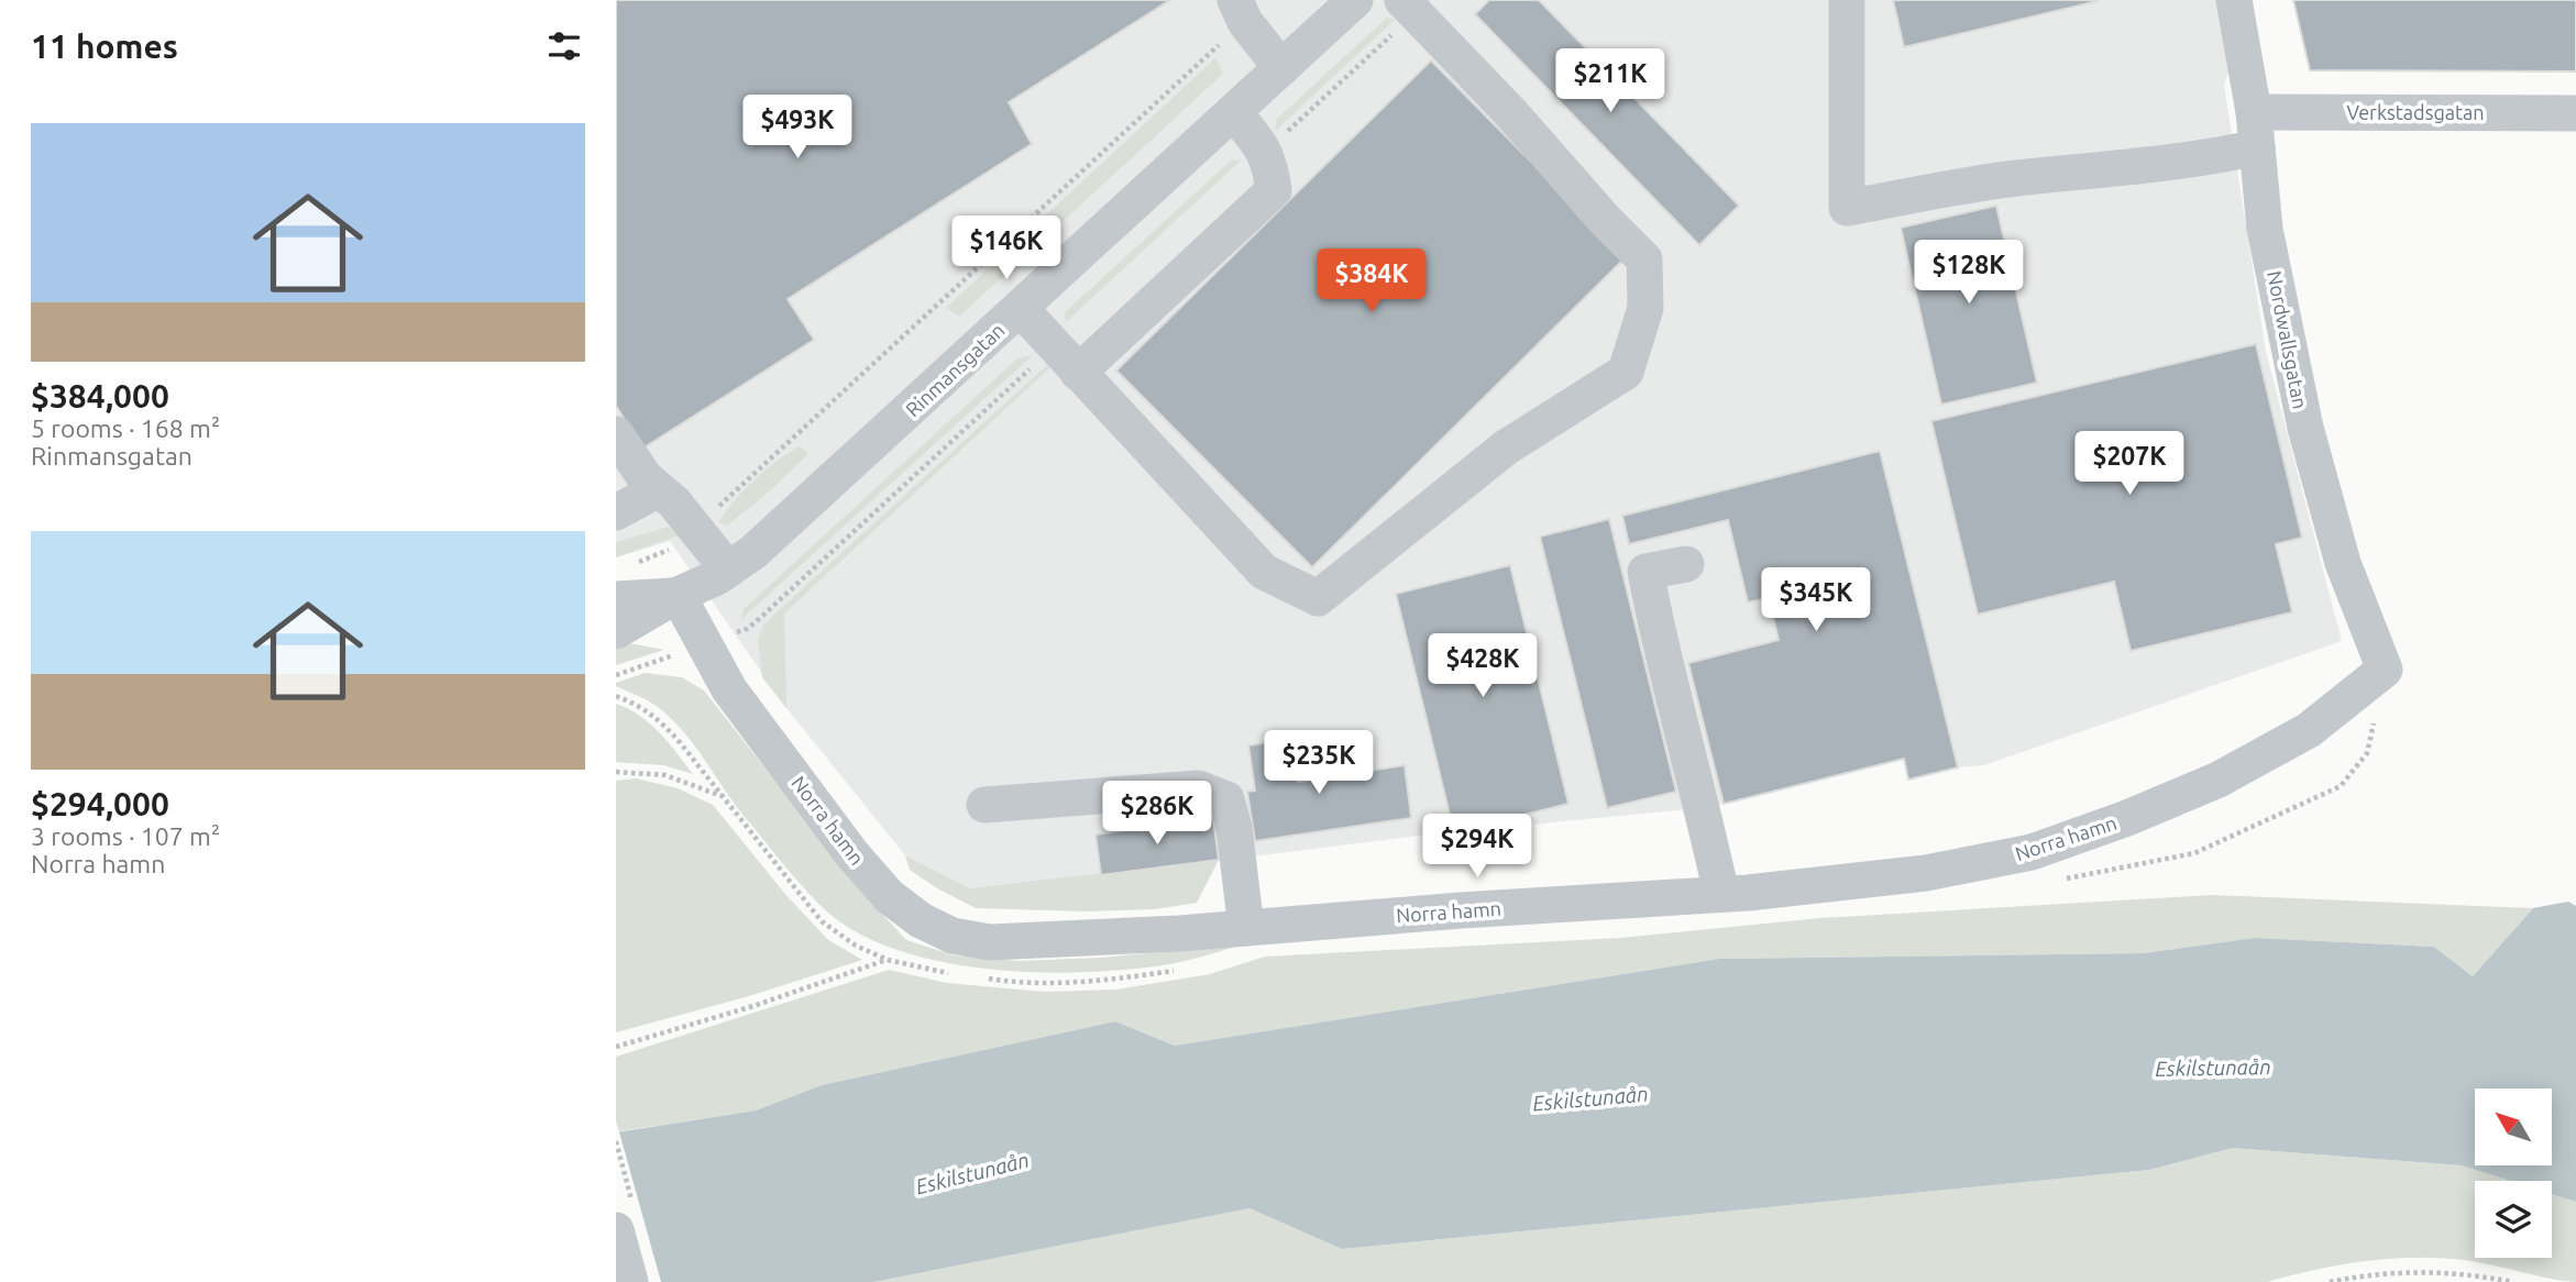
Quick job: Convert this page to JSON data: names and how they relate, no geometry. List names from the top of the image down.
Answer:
{
  "streets": {
    "street": [
      "Verkstadsgatan",
      "Nordwallsgatan",
      "Rinmansgatan",
      "Norra hamn"
    ]
  },
  "crossings": [
    ["Verkstadsgatan", "Nordwallsgatan"],
    ["Nordwallsgatan", "Norra hamn"],
    ["Rinmansgatan", "Norra hamn"]
  ],
  "water": ["Eskilstunaån"],
  "north": "top left",
  "page": {
    "heading": "11 homes",
    "price": [
      "$211K",
      "$493K",
      "$146K",
      "$128K",
      "$384K",
      "$207K",
      "$345K",
      "$428K",
      "$235K",
      "$286K",
      "$294K"
    ],
    "list": [
      {
        "name": "$384,000",
        "note": "5 rooms · 168 m² · Rinmansgatan"
      },
      {
        "name": "$294,000",
        "note": "3 rooms · 107 m² · Norra hamn"
      }
    ]
  }
}
